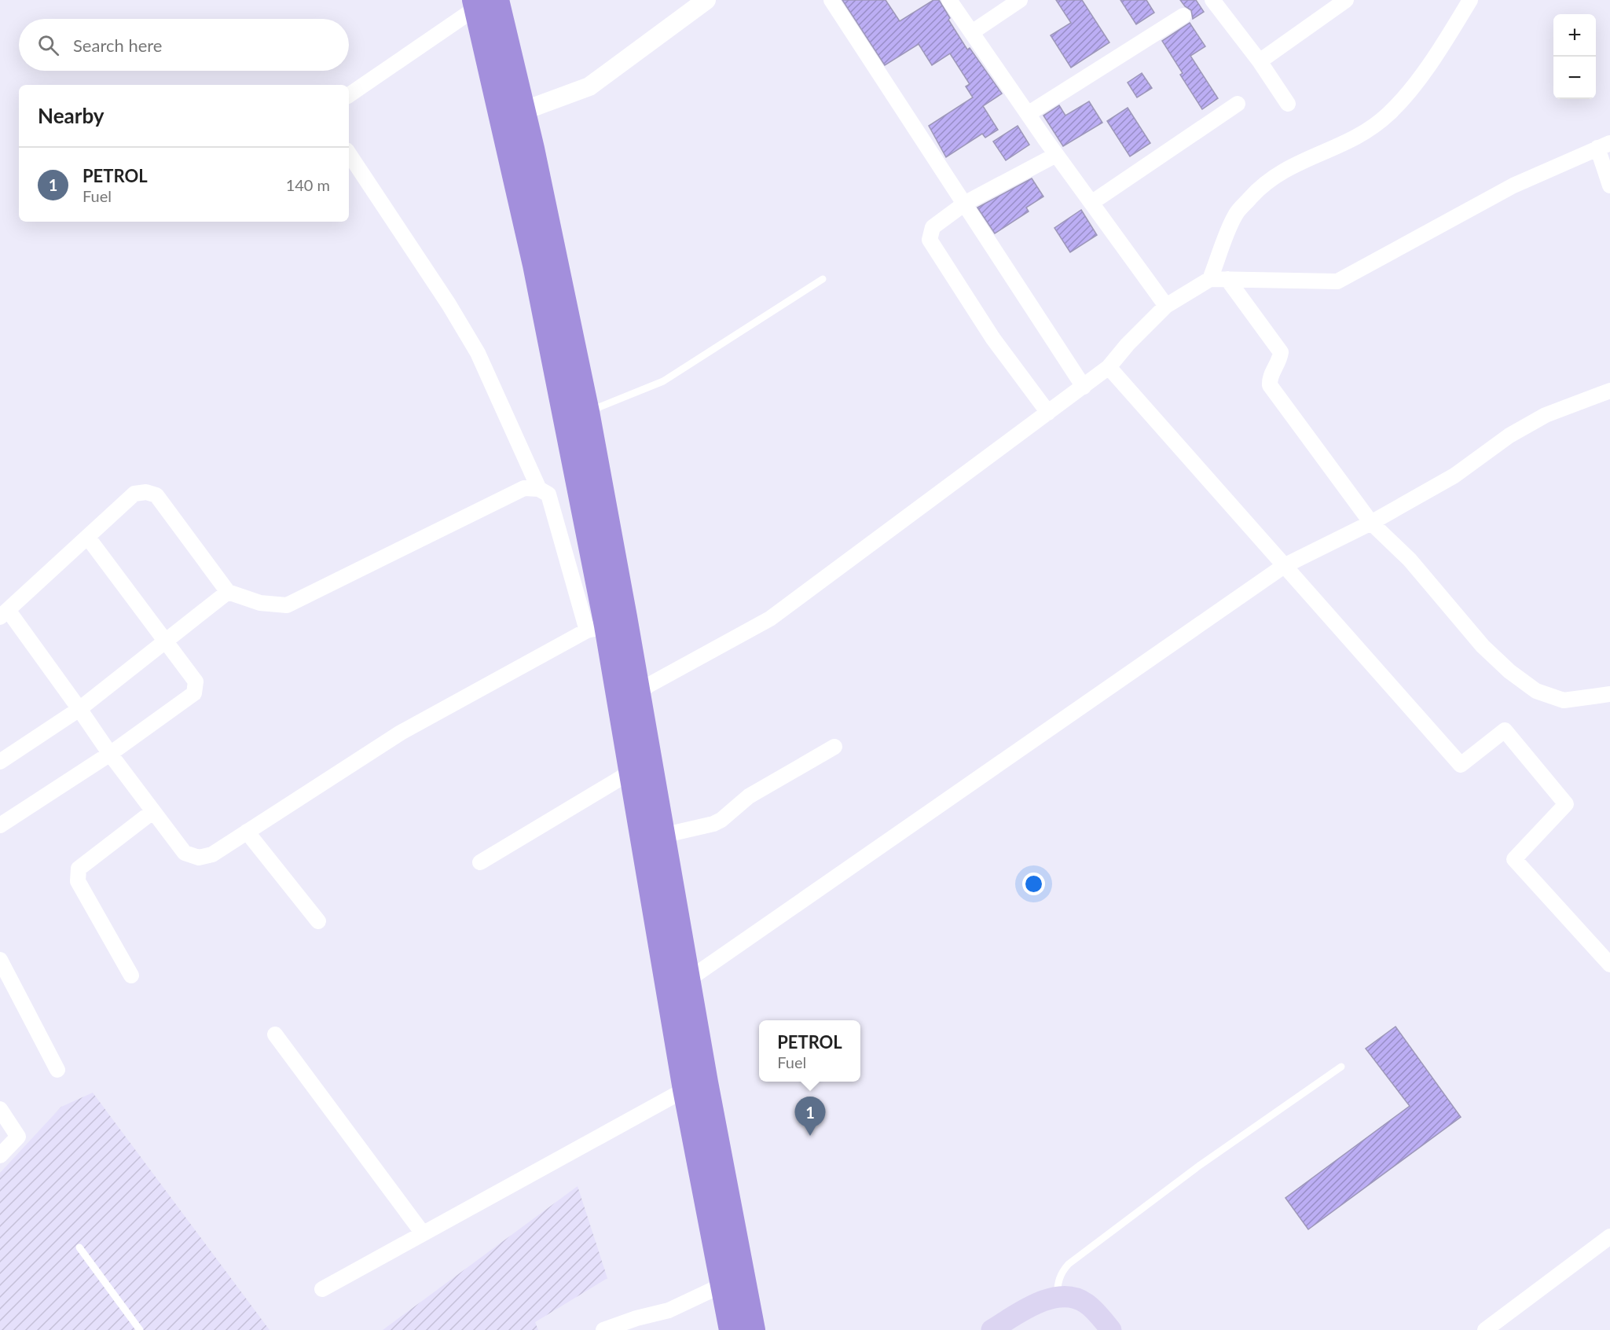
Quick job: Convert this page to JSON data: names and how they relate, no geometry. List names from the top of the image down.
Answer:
{
  "page": {
    "map_buttons": ["+", "−"],
    "search": "Search here",
    "heading": "Nearby",
    "list": [
      {
        "mark": "1",
        "name": "PETROL",
        "note": "Fuel",
        "value": "140 m"
      }
    ],
    "popup": ["PETROL", "Fuel"],
    "pins": "1"
  }
}
